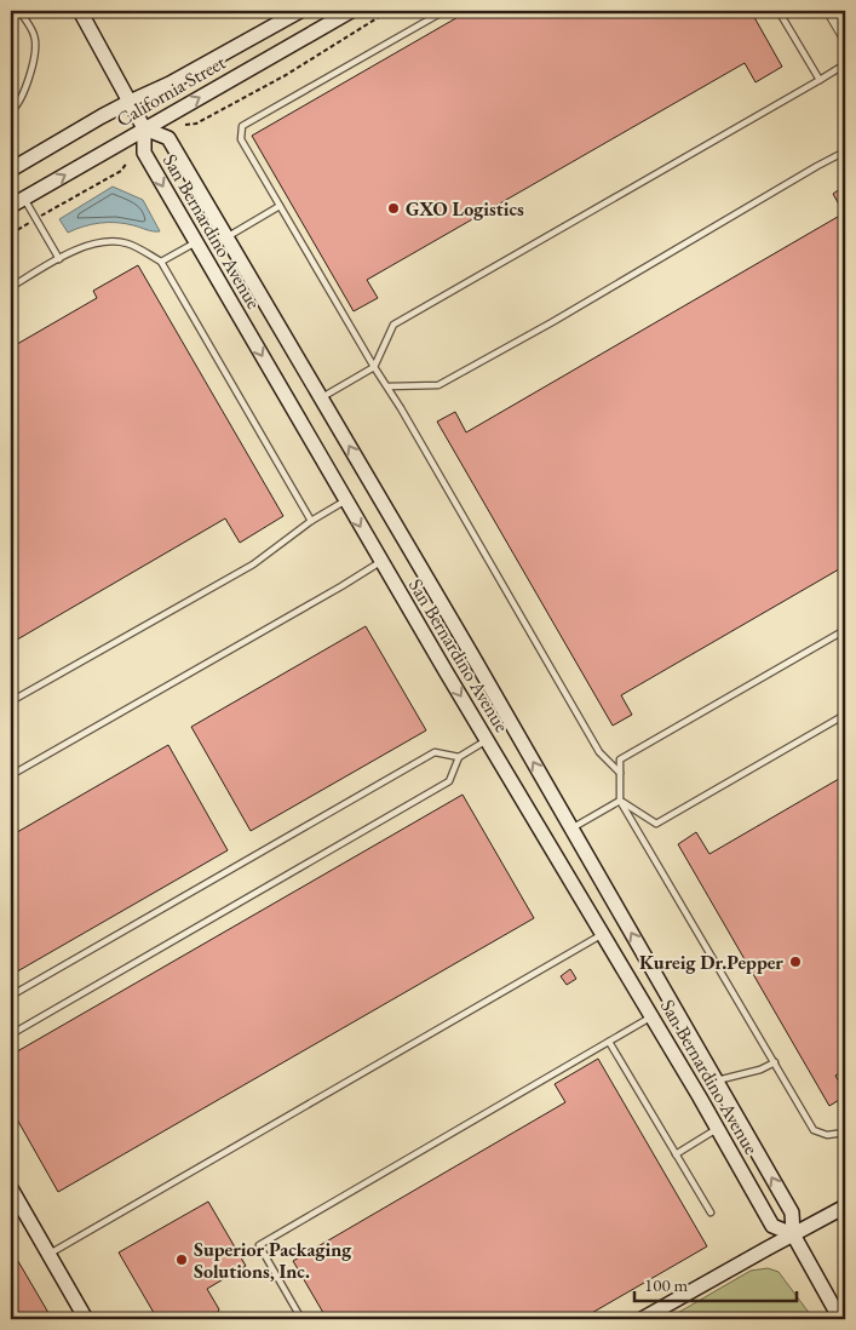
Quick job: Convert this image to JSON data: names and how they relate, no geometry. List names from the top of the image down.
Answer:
{
  "streets": {
    "main road": ["California Street", "San Bernardino Avenue"]
  },
  "crossings": [
    ["California Street", "San Bernardino Avenue"]
  ],
  "places": ["GXO Logistics", "Kureig Dr.Pepper", "Superior Packaging Solutions, Inc."],
  "scale_bar": "100 m"
}
